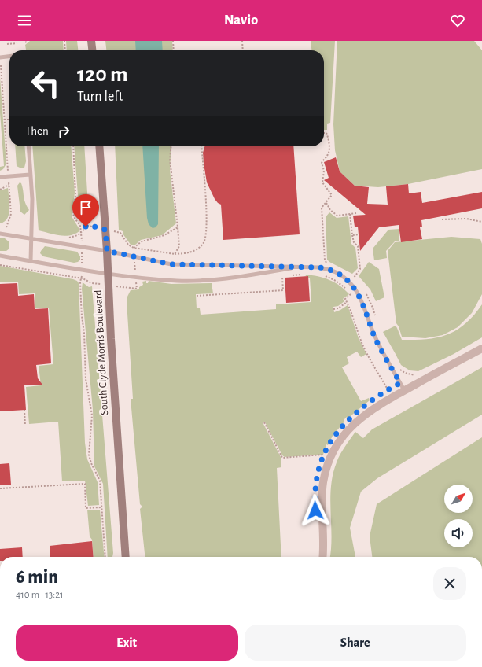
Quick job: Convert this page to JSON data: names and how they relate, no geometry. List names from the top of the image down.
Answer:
{
  "streets": {
    "main road": ["South Clyde Morris Boulevard"]
  },
  "north": "top right",
  "page": {
    "header": "Navio",
    "turn": ["120 m", "Turn left"],
    "then": "Then",
    "heading": ["6 min", "410 m · 13:21"],
    "buttons": ["Exit", "Share"]
  }
}
